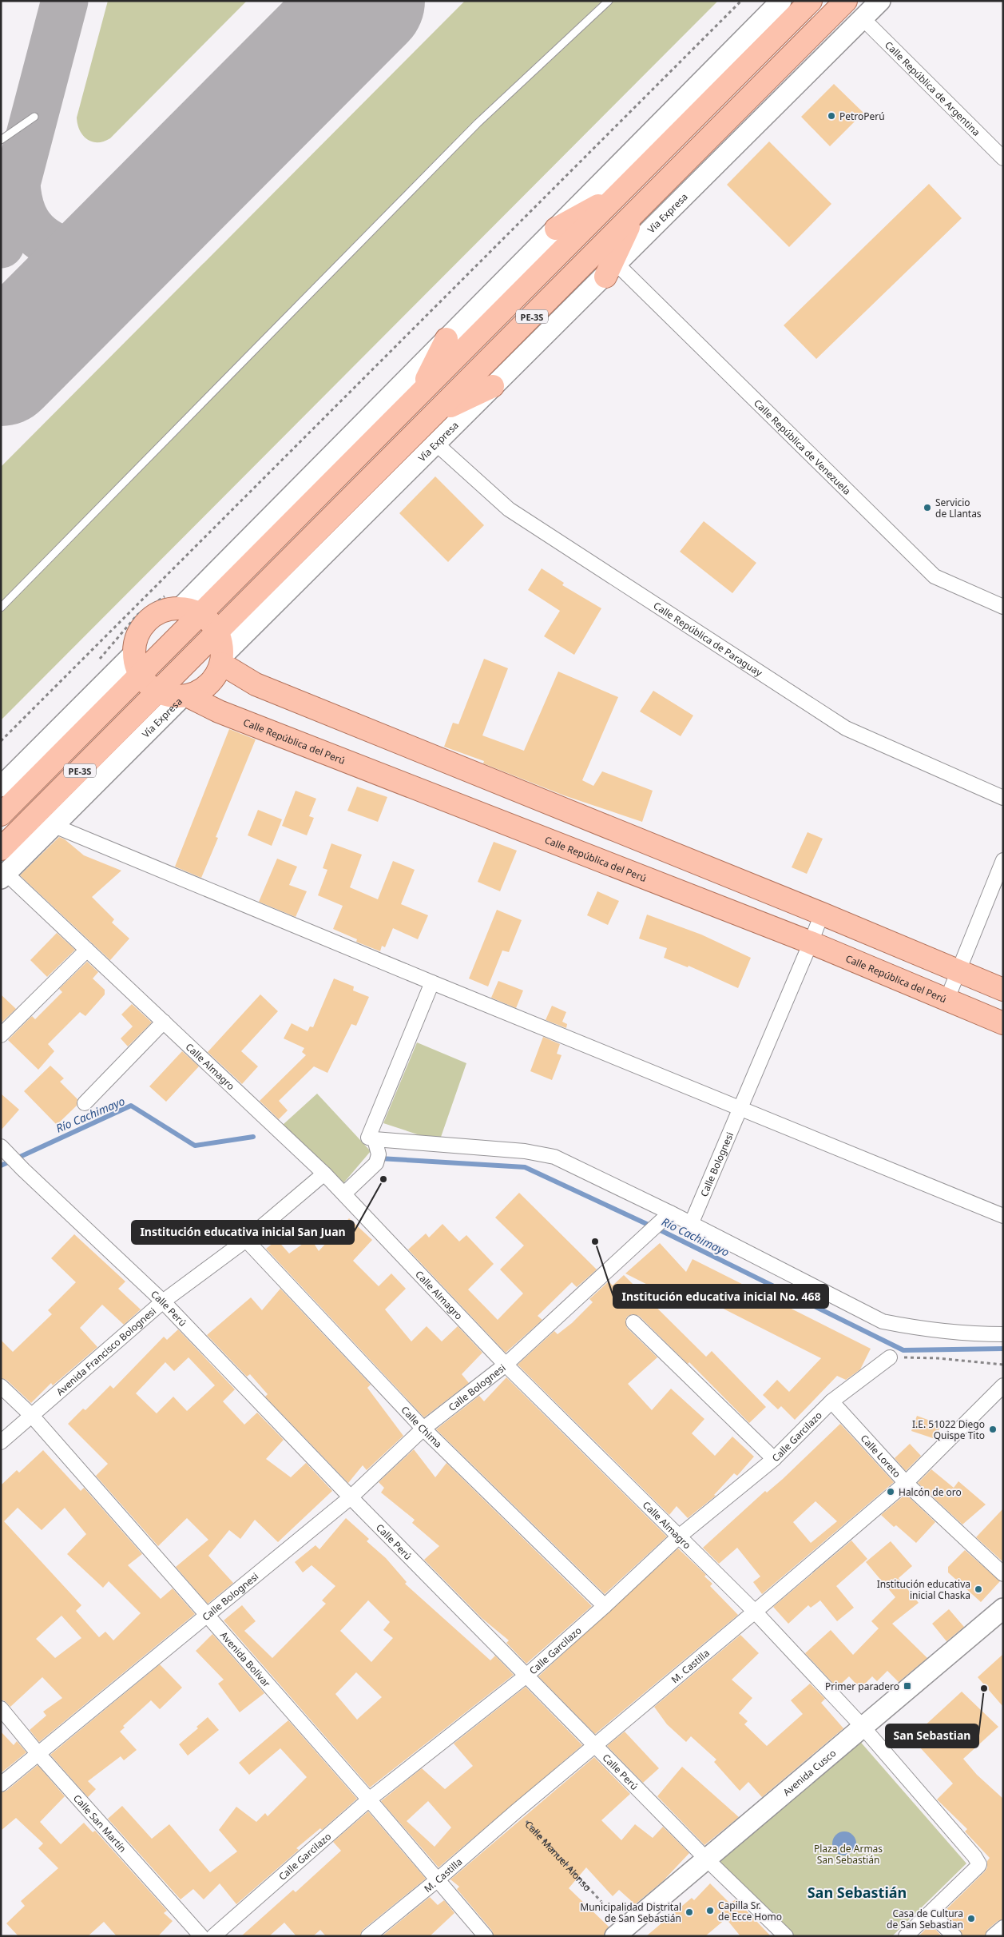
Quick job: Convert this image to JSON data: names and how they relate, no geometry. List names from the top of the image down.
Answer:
{
  "streets": {
    "main road": [
      "Vía Expresa",
      "PE-3S",
      "Calle República del Perú",
      "Avenida Cusco"
    ],
    "street": [
      "Calle República de Argentina",
      "Calle República de Venezuela",
      "Calle República de Paraguay",
      "Calle Almagro",
      "Calle Bolognesi",
      "Calle Perú",
      "Avenida Francisco Bolognesi",
      "Calle Chima",
      "Calle Garcilazo",
      "Calle Loreto",
      "Avenida Bolívar",
      "M. Castilla",
      "Calle San Martín"
    ],
    "path": ["Calle Manuel Alonso"]
  },
  "crossings": [
    ["Calle República de Argentina", "Vía Expresa"],
    ["Vía Expresa", "Calle República de Venezuela"],
    ["Vía Expresa", "Calle República de Paraguay"],
    ["Vía Expresa", "Calle República del Perú"],
    ["Vía Expresa", "Calle Almagro"],
    ["Calle República del Perú", "Calle Bolognesi"],
    ["Calle Almagro", "Calle Bolognesi"],
    ["Calle Almagro", "Avenida Francisco Bolognesi"],
    ["Calle Almagro", "Calle Garcilazo"],
    ["Calle Almagro", "M. Castilla"],
    ["Calle Almagro", "Avenida Cusco"],
    ["Calle Bolognesi", "Calle Perú"],
    ["Calle Bolognesi", "Calle Chima"],
    ["Calle Bolognesi", "Avenida Bolívar"],
    ["Calle Bolognesi", "Calle San Martín"],
    ["Calle Perú", "Avenida Francisco Bolognesi"],
    ["Calle Perú", "Calle Garcilazo"],
    ["Calle Perú", "M. Castilla"],
    ["Calle Perú", "Avenida Cusco"],
    ["Avenida Francisco Bolognesi", "Calle Chima"],
    ["Avenida Francisco Bolognesi", "Avenida Bolívar"],
    ["Calle Chima", "Calle Garcilazo"],
    ["Calle Garcilazo", "Calle Loreto"],
    ["Calle Garcilazo", "Avenida Bolívar"],
    ["Calle Loreto", "M. Castilla"],
    ["Avenida Bolívar", "M. Castilla"],
    ["M. Castilla", "Calle Manuel Alonso"],
    ["Avenida Cusco", "Calle Manuel Alonso"]
  ],
  "districts": ["San Sebastián"],
  "water": ["Río Cachimayo"],
  "parks": ["Plaza de Armas San Sebastián"],
  "places": {
    "other": [
      "PetroPerú",
      "Servicio de Llantas",
      "Institución educativa inicial San Juan",
      "Institución educativa inicial No. 468",
      "I.E. 51022 Diego Quispe Tito",
      "Halcón de oro",
      "Institución educativa inicial Chaska",
      "San Sebastian",
      "Capilla Sr. de Ecce Homo",
      "Municipalidad Distrital de San Sebastián",
      "Casa de Cultura de San Sebastian"
    ],
    "transit": ["Primer paradero"]
  }
}
